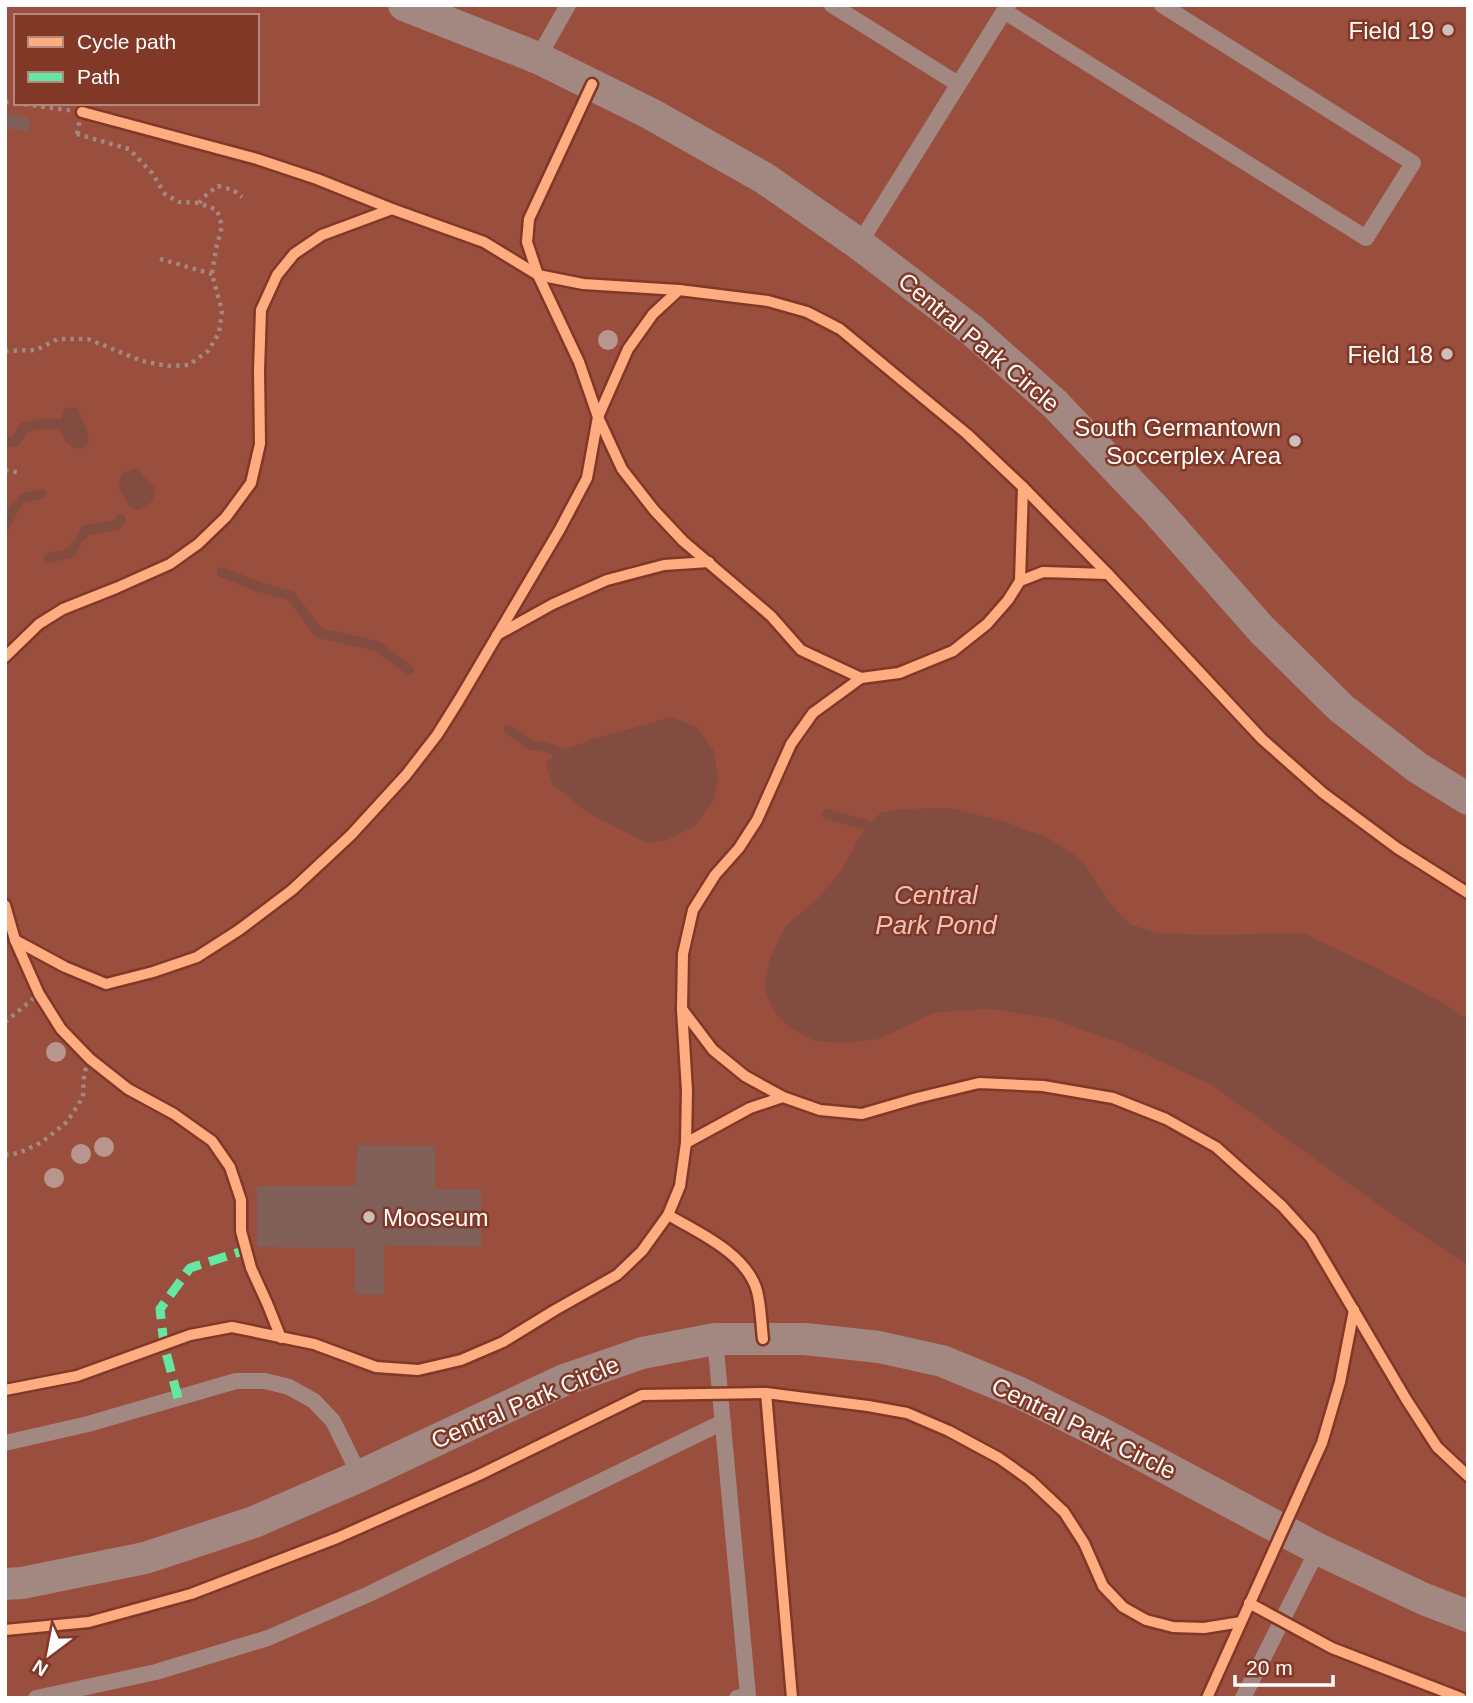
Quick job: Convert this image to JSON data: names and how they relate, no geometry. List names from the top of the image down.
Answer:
{
  "streets": {
    "street": ["Central Park Circle"]
  },
  "water": ["Central Park Pond"],
  "places": [
    "Field 19",
    "Field 18",
    "South Germantown Soccerplex Area",
    "Mooseum"
  ],
  "legend": ["Cycle path", "Path"],
  "scale_bar": "20 m",
  "north": "bottom left"
}
